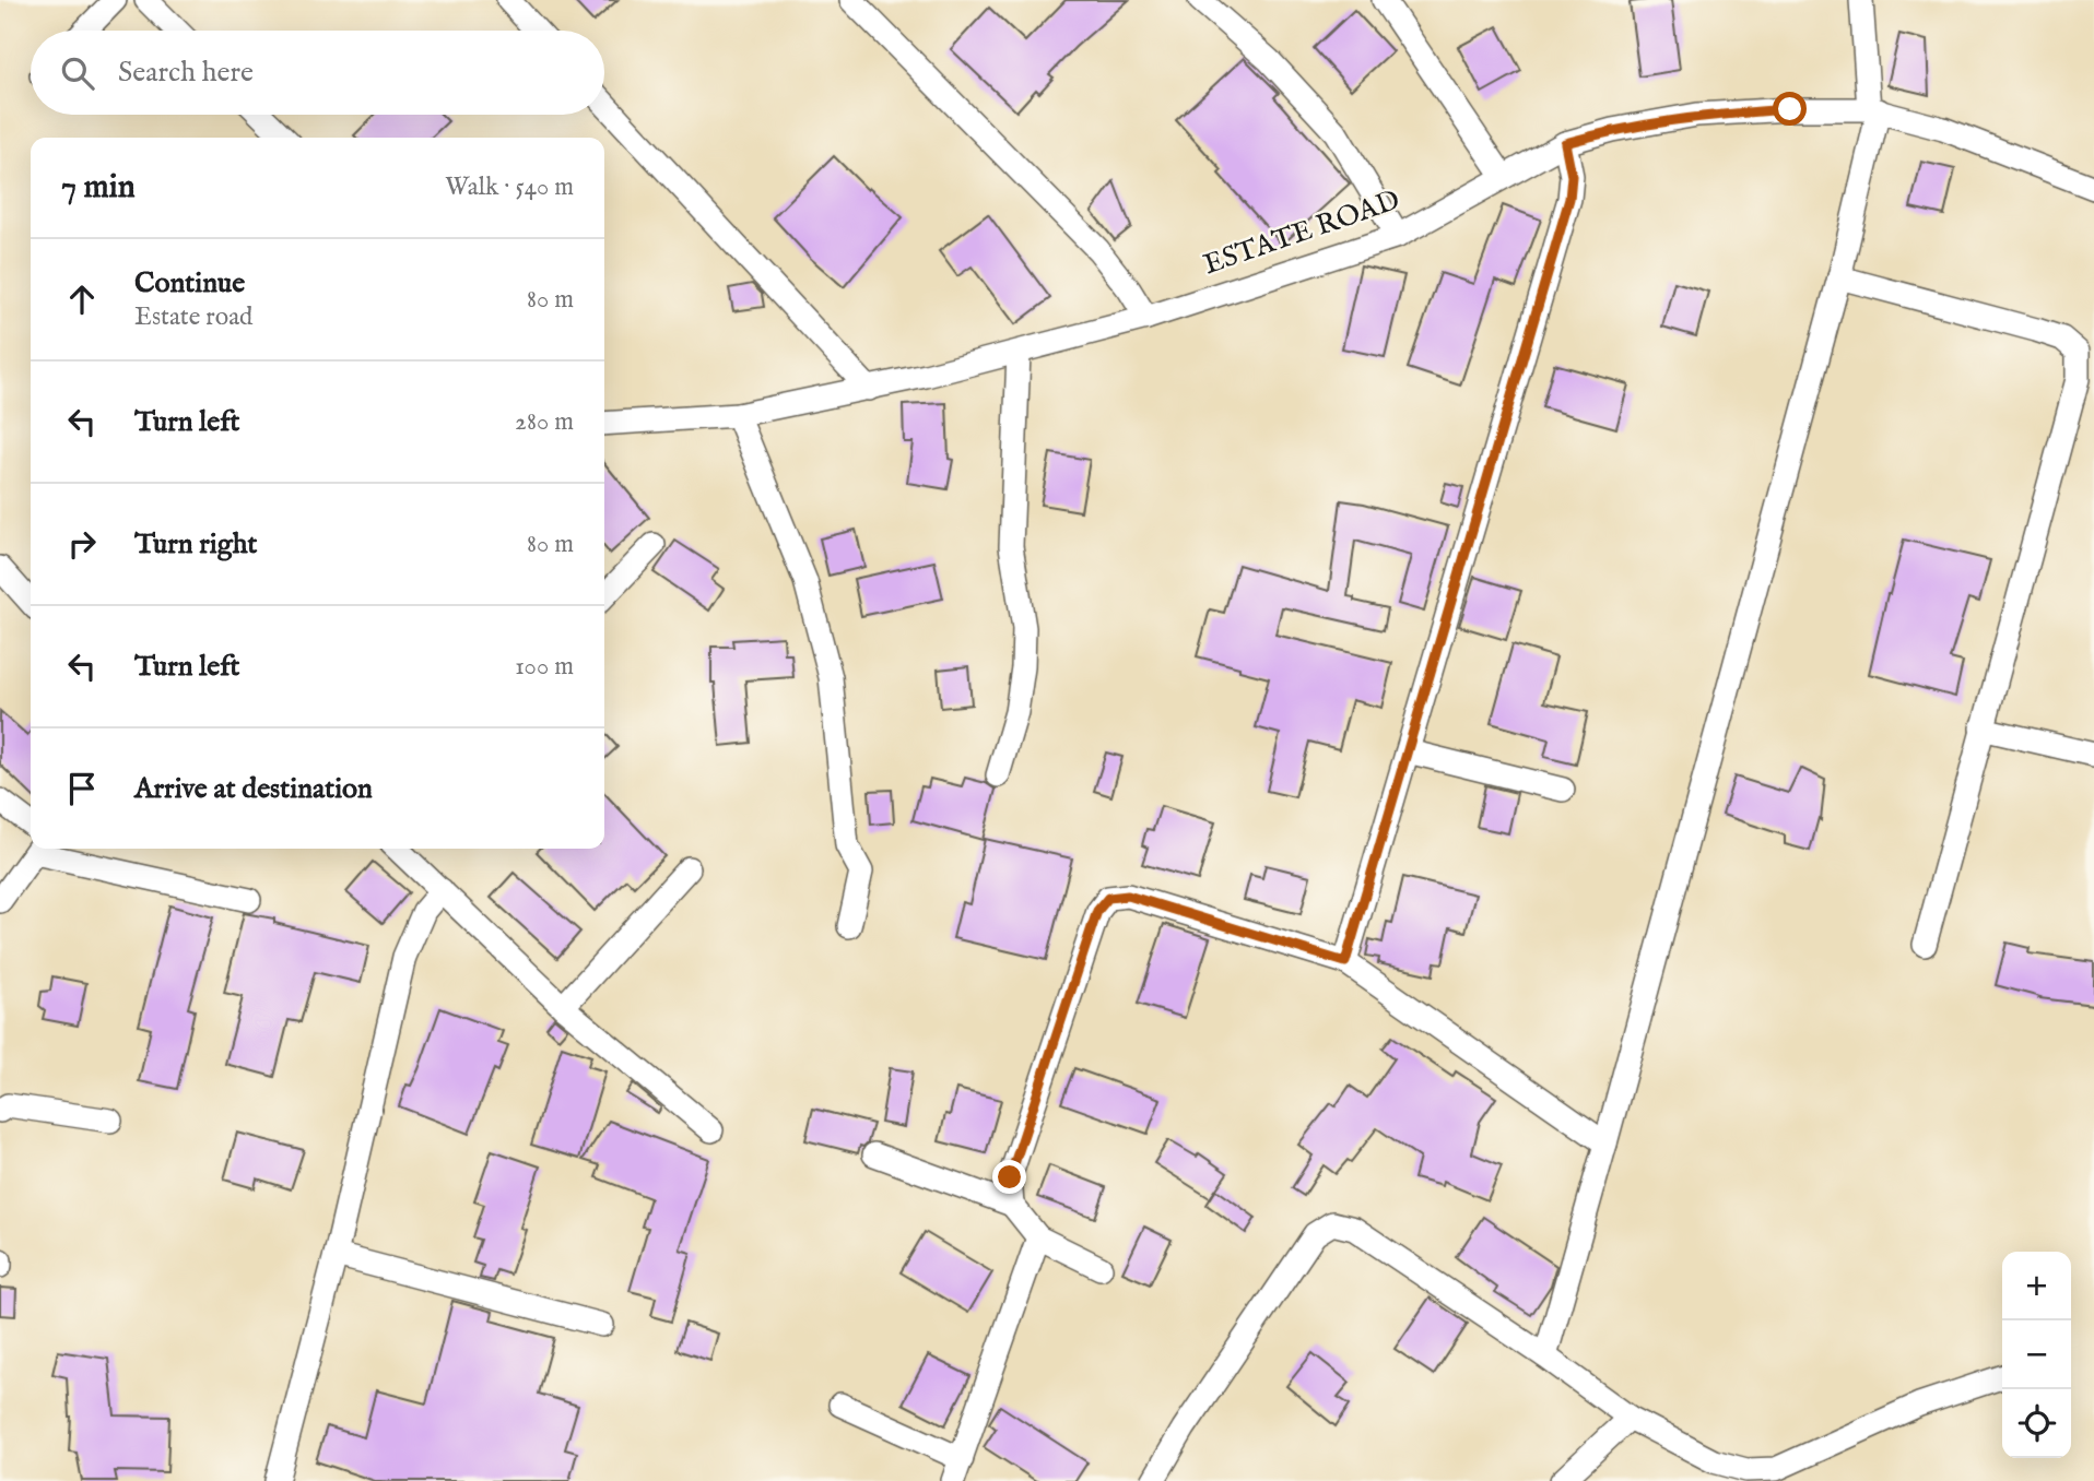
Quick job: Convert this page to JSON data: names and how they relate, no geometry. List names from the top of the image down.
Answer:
{
  "streets": {
    "street": ["ESTATE ROAD"]
  },
  "page": {
    "search": "Search here",
    "heading": ["7 min", "Walk · 540 m"],
    "list": [
      ["Continue", "Estate road", "80 m"],
      ["Turn left", "280 m"],
      ["Turn right", "80 m"],
      ["Turn left", "100 m"],
      "Arrive at destination"
    ],
    "map_buttons": ["+", "−"]
  }
}
